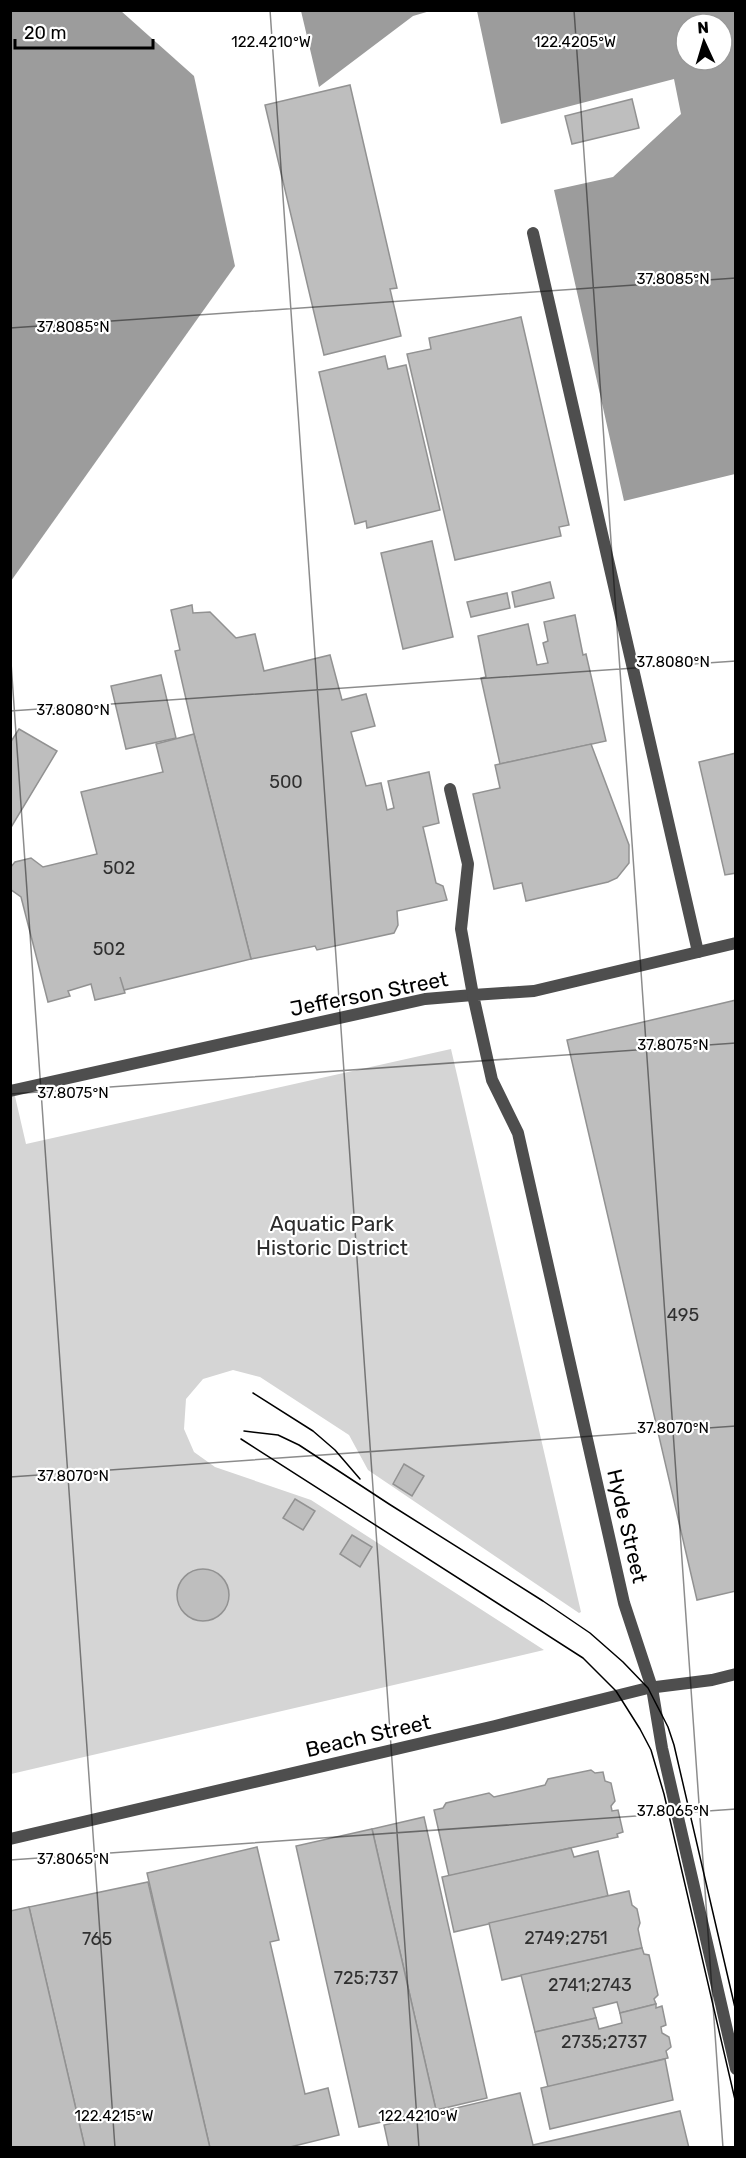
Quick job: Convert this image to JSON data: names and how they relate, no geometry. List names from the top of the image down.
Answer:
{
  "streets": {
    "street": ["Jefferson Street", "Hyde Street", "Beach Street"]
  },
  "crossings": [
    ["Jefferson Street", "Hyde Street"],
    ["Hyde Street", "Beach Street"]
  ],
  "parks": ["Aquatic Park Historic District"],
  "house_numbers": [
    "500",
    "502",
    "502",
    "495",
    "2749;2751",
    "765",
    "725;737",
    "2741;2743",
    "2735;2737"
  ],
  "scale_bar": "20 m",
  "north": "top",
  "coordinates": [
    "122.4210°W",
    "122.4205°W",
    "37.8085°N",
    "37.8080°N",
    "37.8075°N",
    "37.8070°N",
    "37.8065°N",
    "122.4215°W"
  ]
}
